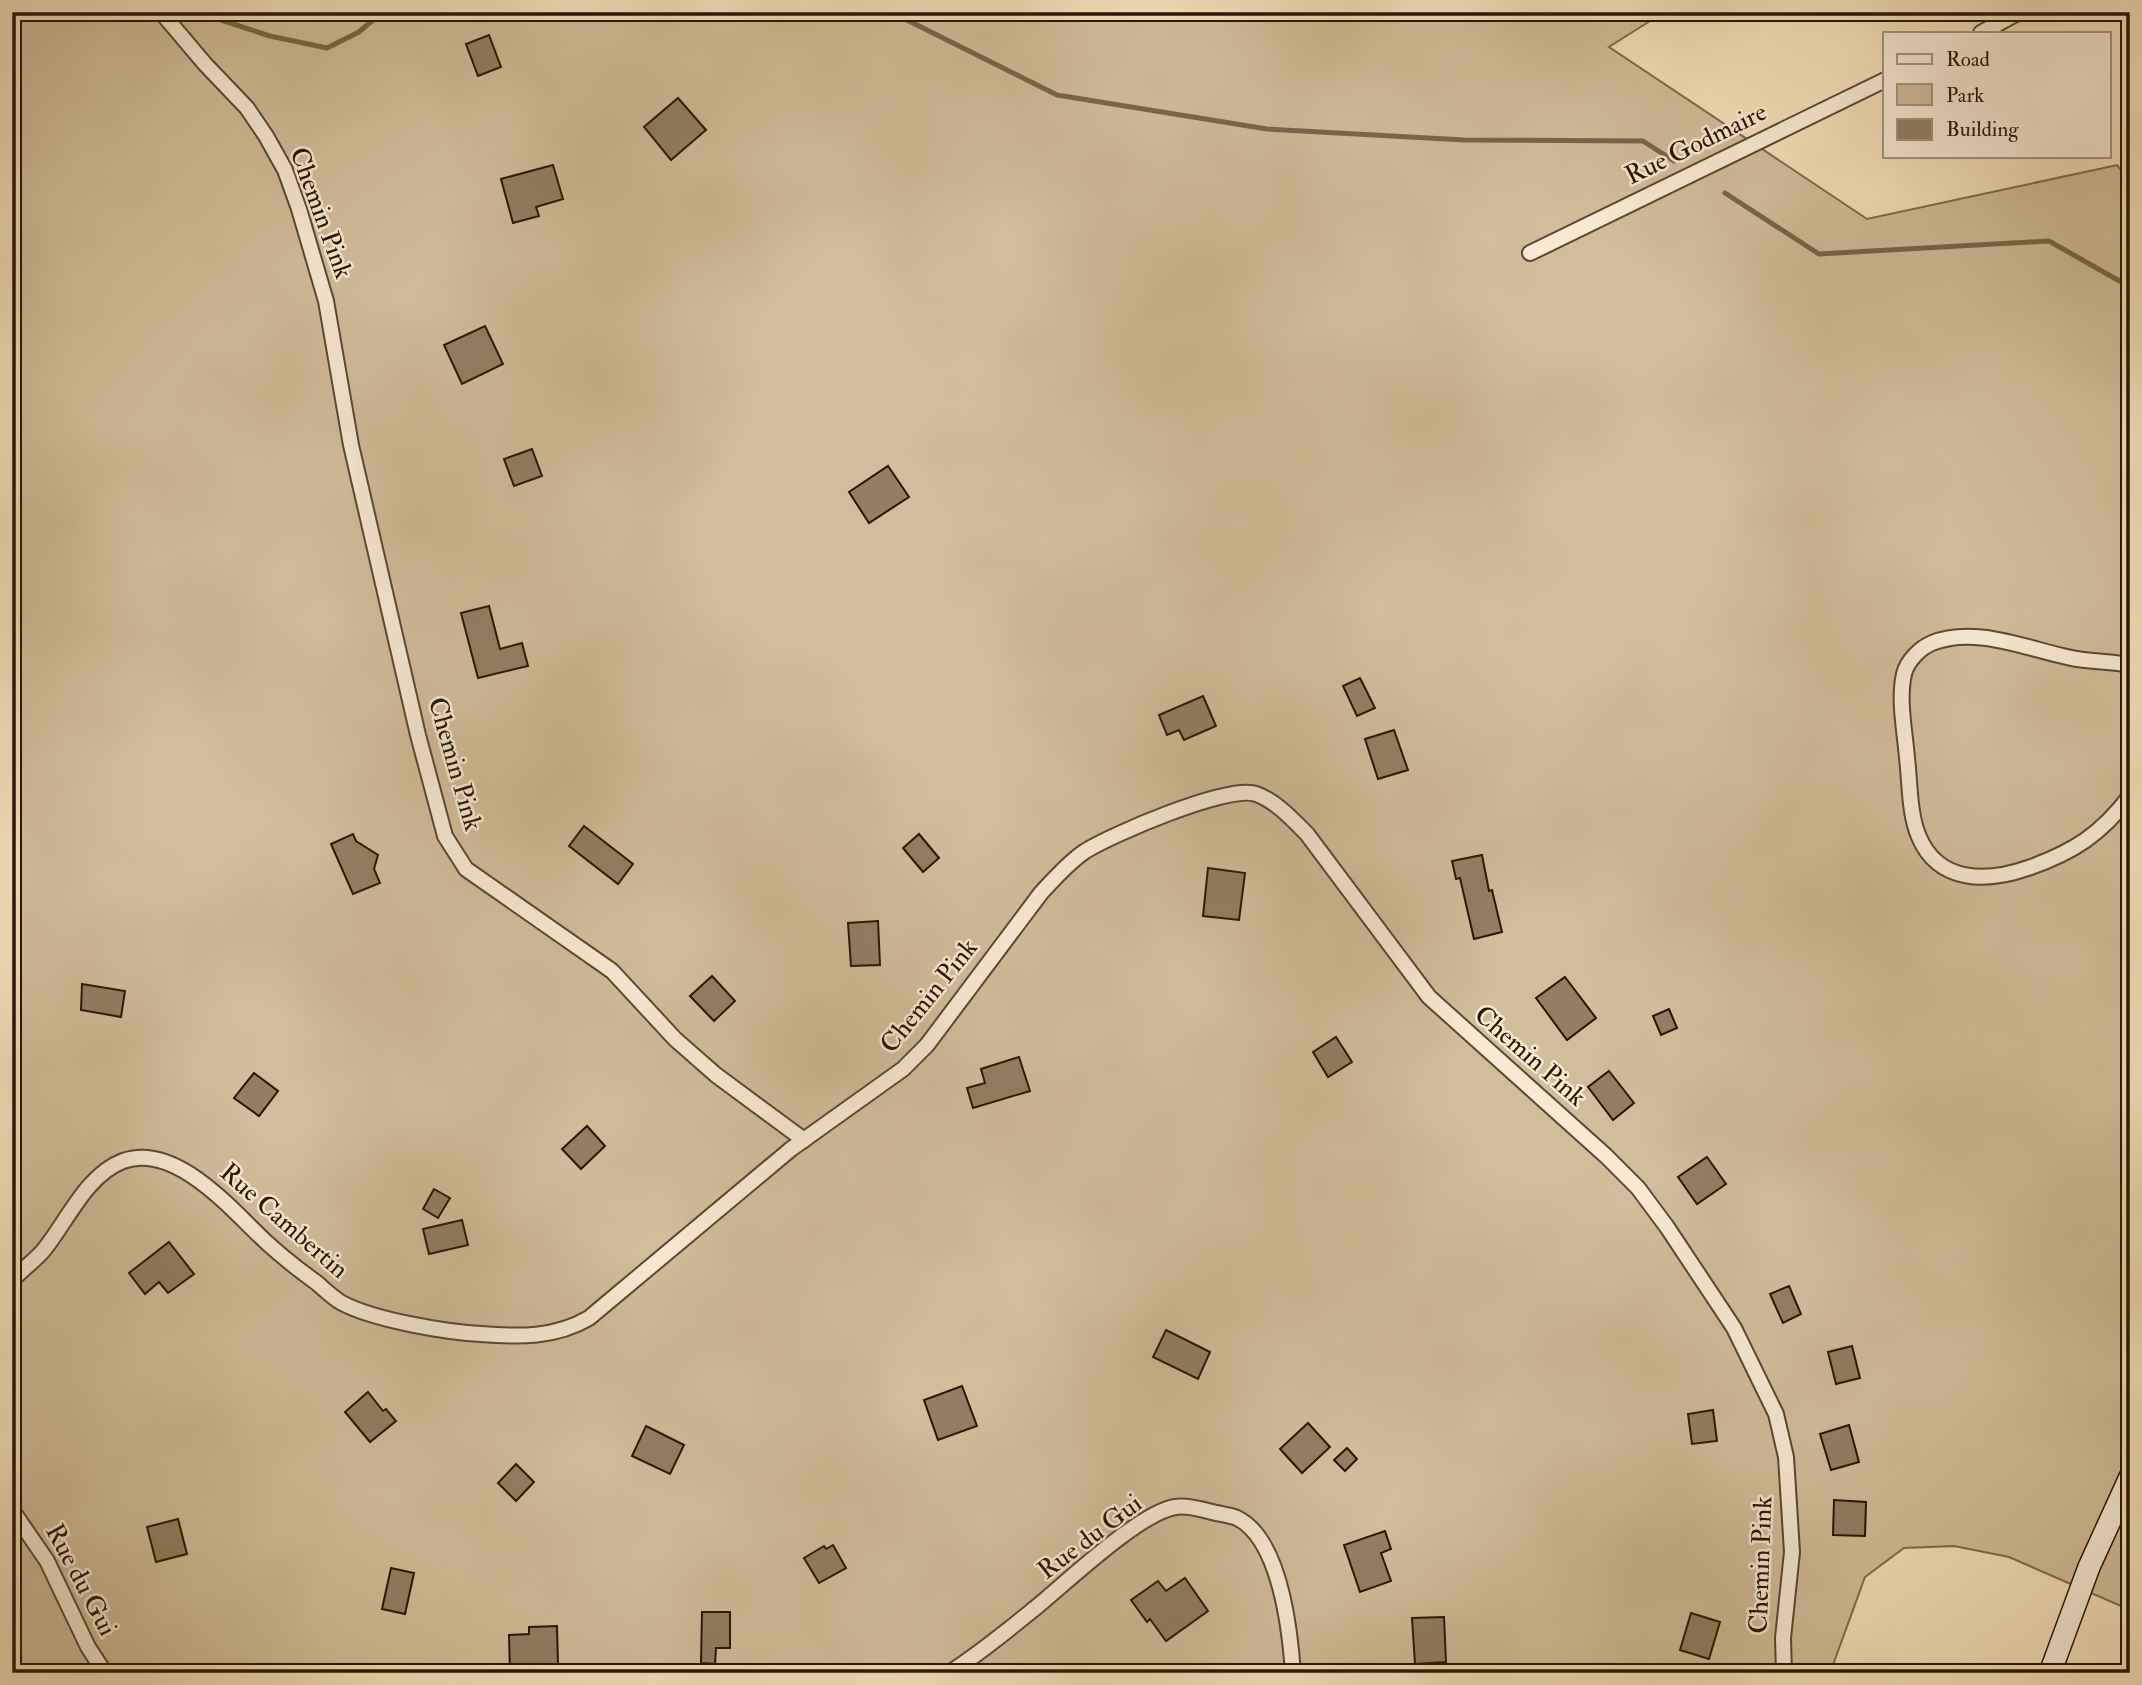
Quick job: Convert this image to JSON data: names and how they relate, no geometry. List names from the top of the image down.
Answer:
{
  "streets": {
    "street": [
      "Rue Godmaire",
      "Chemin Pink",
      "Rue Cambertin",
      "Rue du Gui"
    ]
  },
  "crossings": [
    ["Chemin Pink", "Rue Cambertin"]
  ],
  "legend": ["Road", "Park", "Building"]
}
